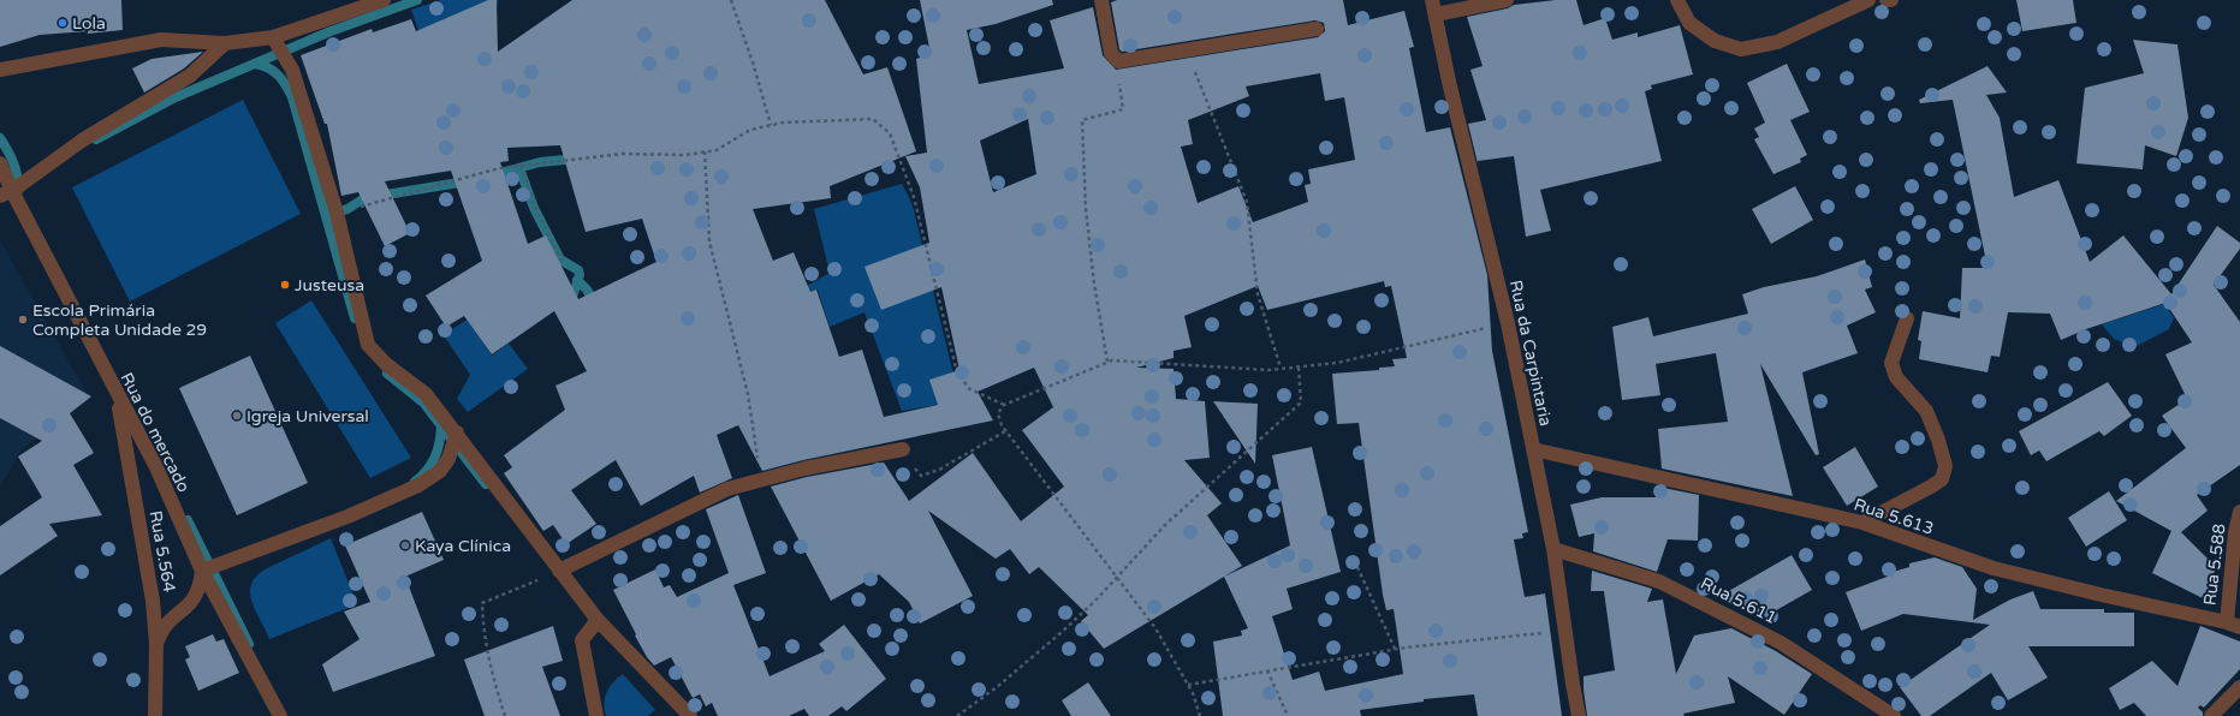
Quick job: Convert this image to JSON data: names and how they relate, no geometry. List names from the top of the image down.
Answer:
{
  "streets": {
    "street": [
      "Rua da Carpintaria",
      "Rua do mercado",
      "Rua 5.613",
      "Rua 5.564",
      "Rua 5.588",
      "Rua 5.611"
    ]
  },
  "crossings": [
    ["Rua da Carpintaria", "Rua 5.613"],
    ["Rua da Carpintaria", "Rua 5.611"],
    ["Rua do mercado", "Rua 5.564"],
    ["Rua 5.613", "Rua 5.588"]
  ],
  "places": [
    "Lola",
    "Justeusa",
    "Escola Primária Completa Unidade 29",
    "Igreja Universal",
    "Kaya Clínica"
  ]
}
